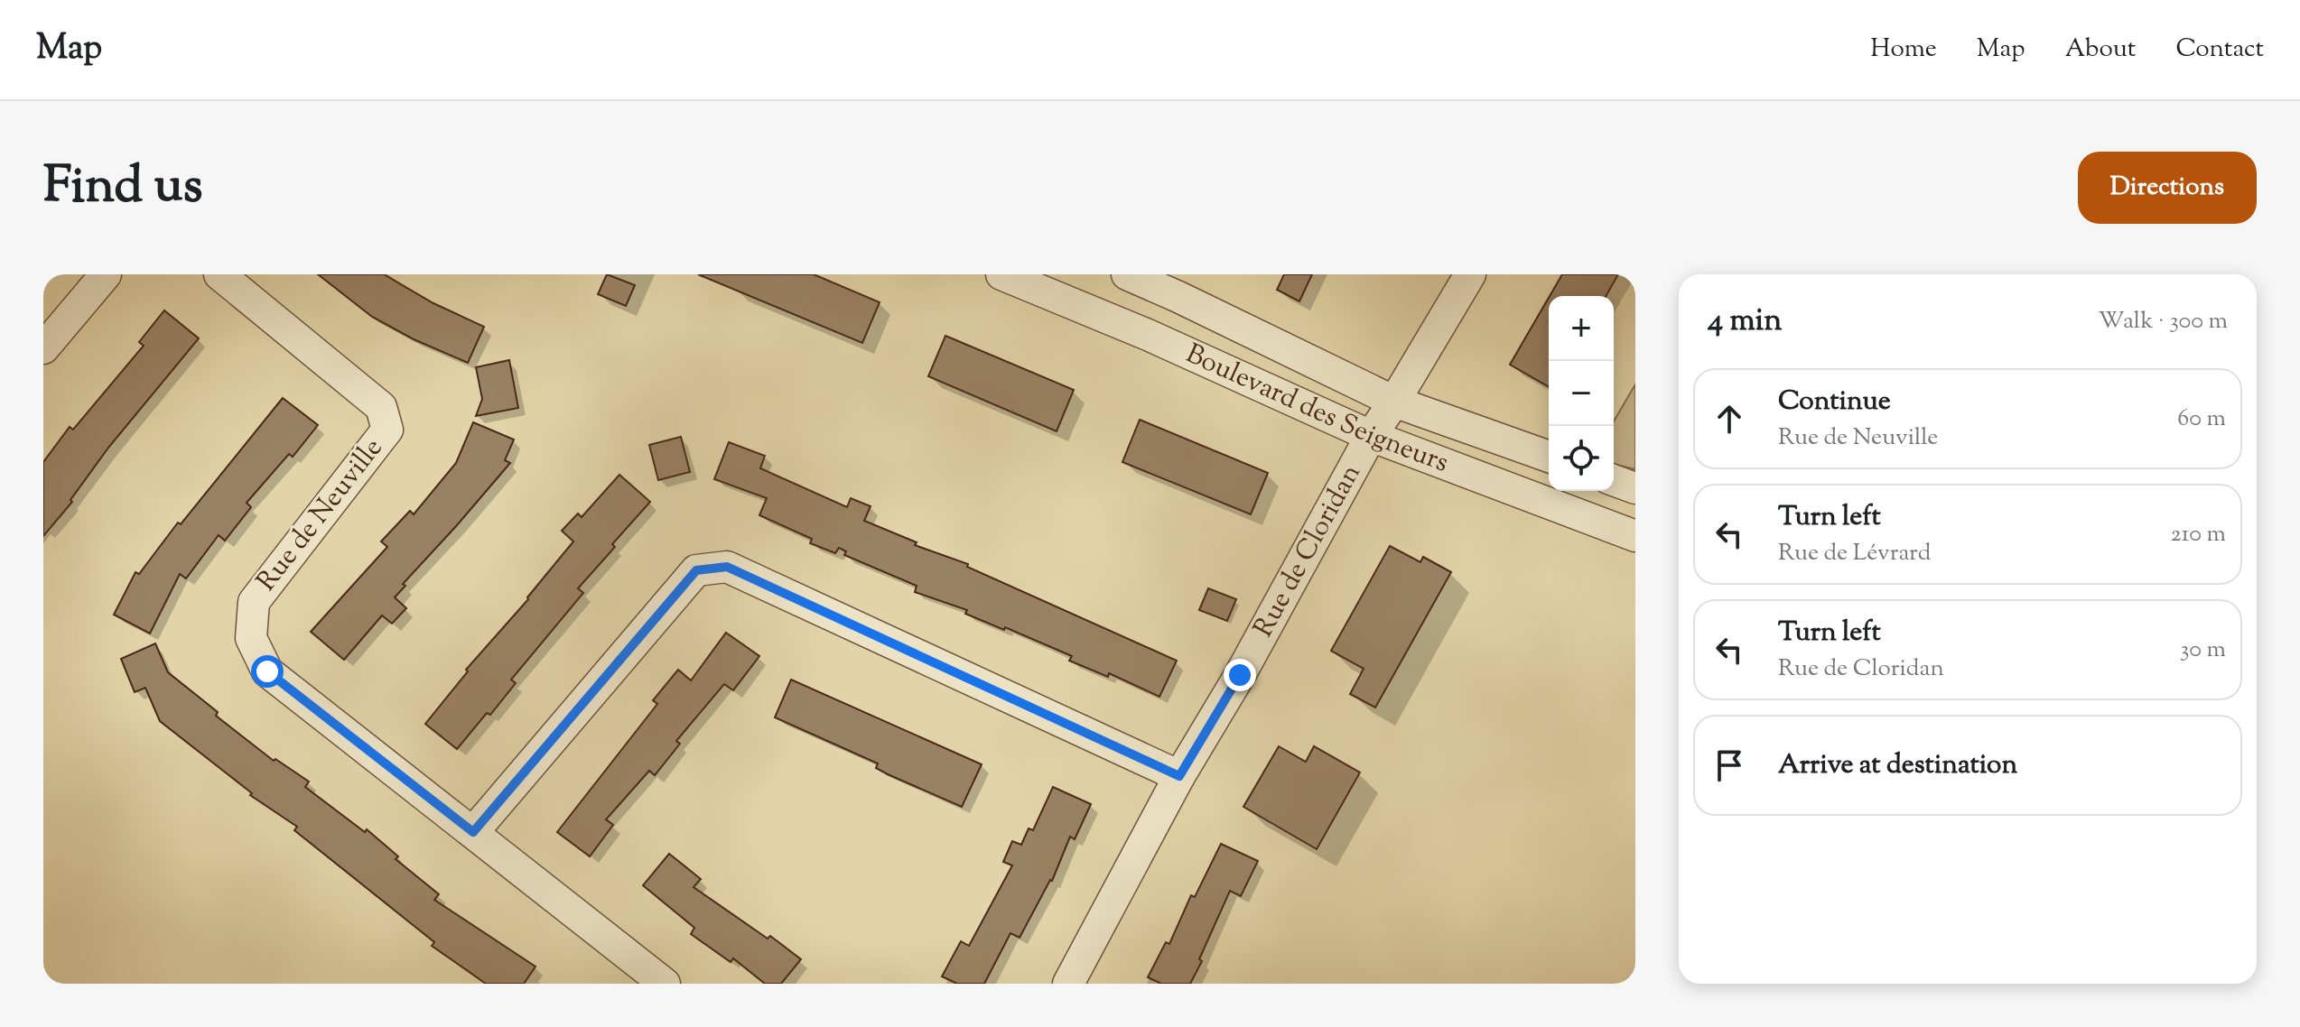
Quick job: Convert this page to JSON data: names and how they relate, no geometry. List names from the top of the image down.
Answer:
{
  "streets": {
    "street": ["Boulevard des Seigneurs", "Rue de Neuville", "Rue de Cloridan"]
  },
  "crossings": [
    ["Boulevard des Seigneurs", "Rue de Cloridan"]
  ],
  "page": {
    "header": "Map",
    "nav": [
      "Home",
      "Map",
      "About",
      "Contact"
    ],
    "title": "Find us",
    "buttons": "Directions",
    "heading": ["4 min", "Walk · 300 m"],
    "map_buttons": ["+", "−"],
    "list": [
      ["Continue", "Rue de Neuville", "60 m"],
      ["Turn left", "Rue de Lévrard", "210 m"],
      ["Turn left", "Rue de Cloridan", "30 m"],
      "Arrive at destination"
    ]
  }
}
